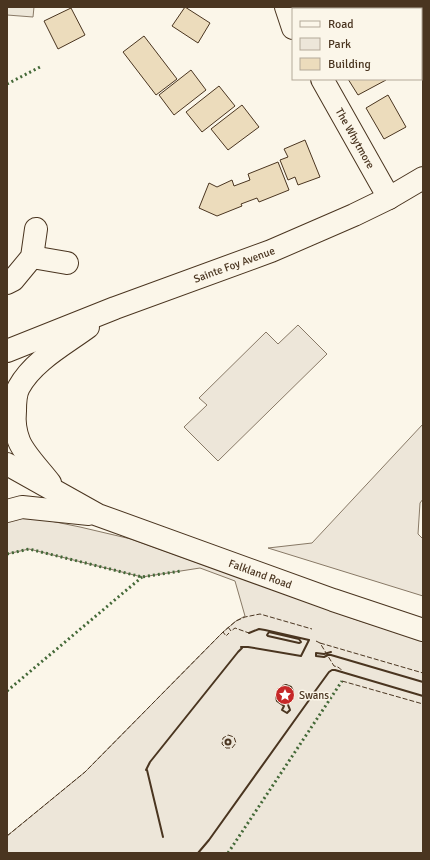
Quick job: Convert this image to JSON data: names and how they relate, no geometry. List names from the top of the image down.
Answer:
{
  "streets": {
    "main road": ["The Whytmore", "Sainte Foy Avenue", "Falkland Road"]
  },
  "crossings": [
    ["The Whytmore", "Sainte Foy Avenue"]
  ],
  "places": {
    "place": ["Swans"]
  },
  "legend": ["Road", "Park", "Building"]
}
